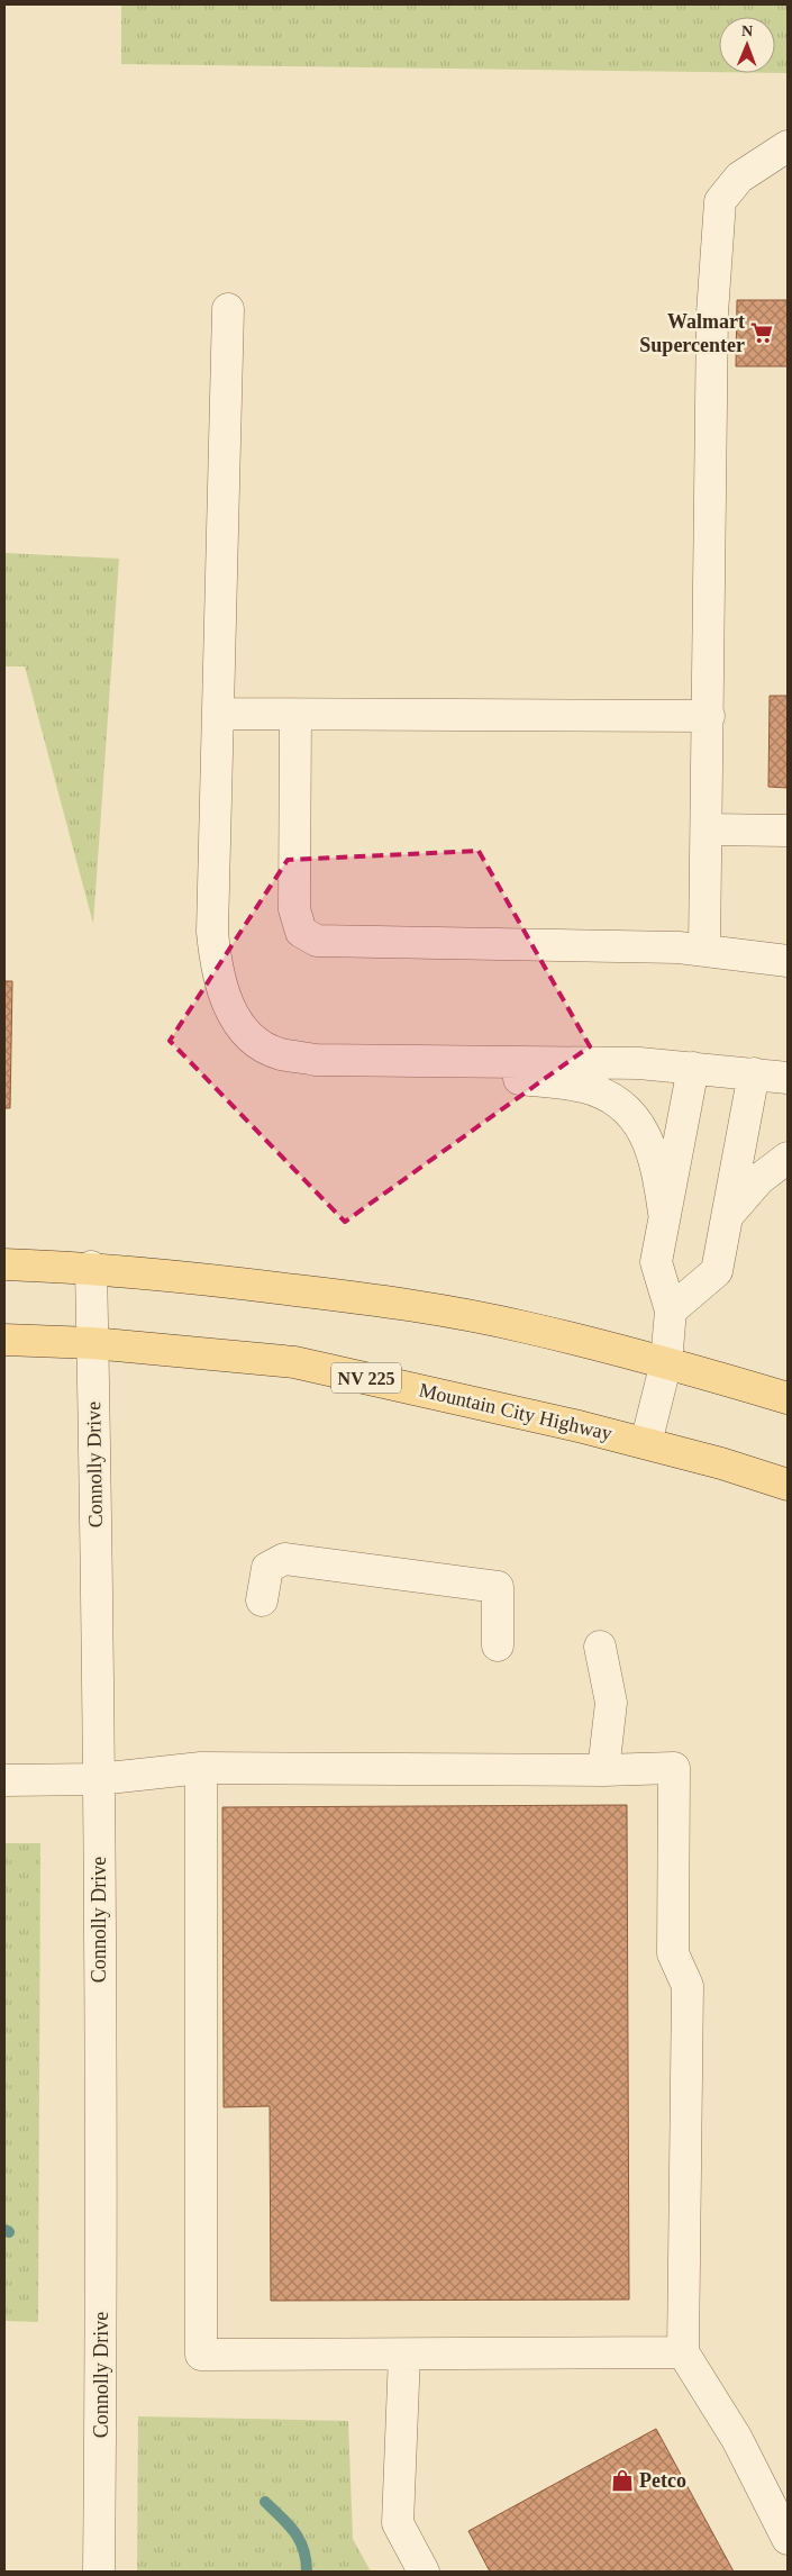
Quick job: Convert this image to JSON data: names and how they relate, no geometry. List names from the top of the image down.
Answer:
{
  "streets": {
    "main road": ["NV 225", "Mountain City Highway"],
    "street": ["Connolly Drive"]
  },
  "crossings": [
    ["Mountain City Highway", "Connolly Drive"]
  ],
  "places": {
    "supermarket": ["Walmart Supercenter"],
    "shop": ["Petco"]
  },
  "north": "top"
}
